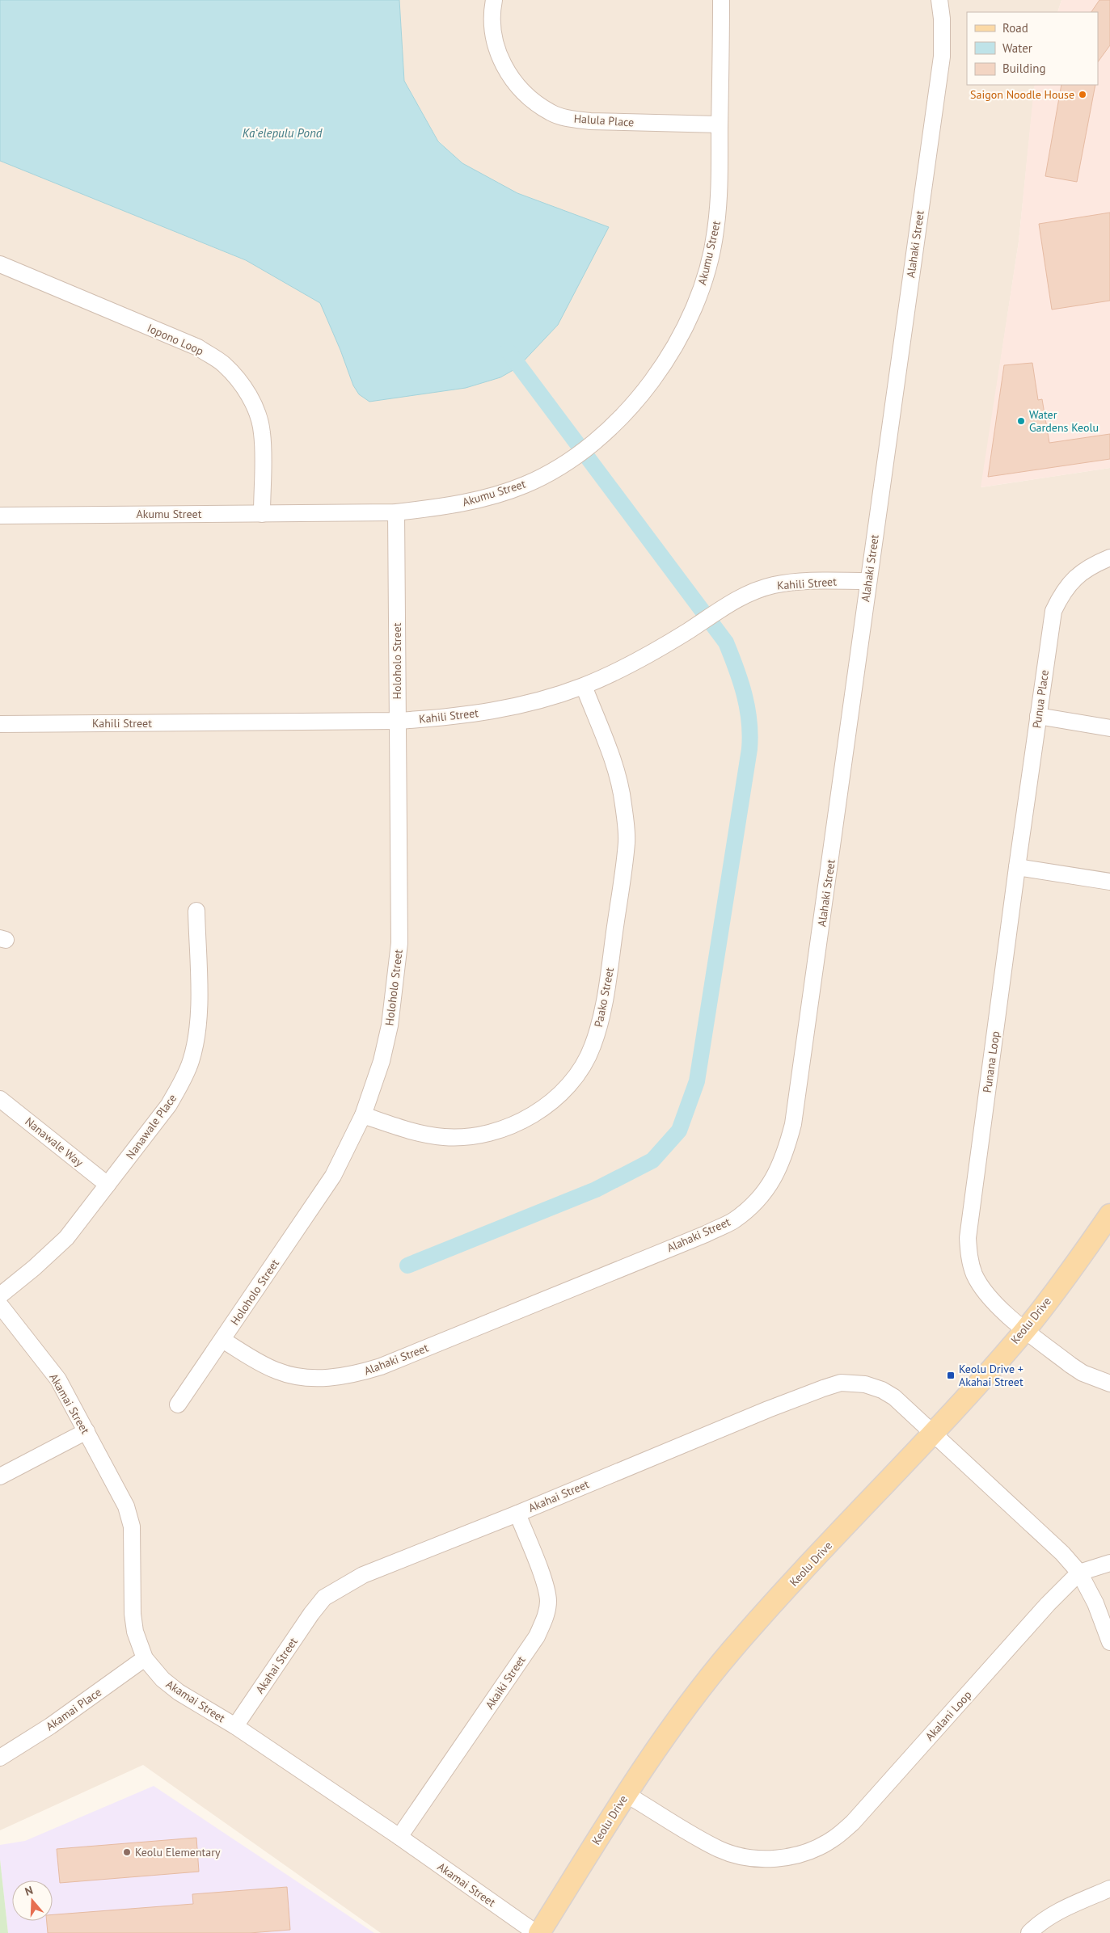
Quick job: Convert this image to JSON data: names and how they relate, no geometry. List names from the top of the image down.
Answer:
{
  "streets": {
    "main road": ["Keolu Drive"],
    "street": [
      "Halula Place",
      "Alahaki Street",
      "Akumu Street",
      "Iopono Loop",
      "Kahili Street",
      "Holoholo Street",
      "Punua Place",
      "Paako Street",
      "Punana Loop",
      "Nanawale Place",
      "Nanawale Way",
      "Akamai Street",
      "Akahai Street",
      "Akaiki Street",
      "Akamai Place",
      "Akalani Loop"
    ]
  },
  "crossings": [
    ["Halula Place", "Akumu Street"],
    ["Alahaki Street", "Kahili Street"],
    ["Alahaki Street", "Holoholo Street"],
    ["Akumu Street", "Iopono Loop"],
    ["Akumu Street", "Holoholo Street"],
    ["Kahili Street", "Holoholo Street"],
    ["Kahili Street", "Paako Street"],
    ["Holoholo Street", "Paako Street"],
    ["Punua Place", "Punana Loop"],
    ["Punana Loop", "Keolu Drive"],
    ["Nanawale Place", "Nanawale Way"],
    ["Keolu Drive", "Akahai Street"],
    ["Keolu Drive", "Akalani Loop"],
    ["Akamai Street", "Akahai Street"],
    ["Akamai Street", "Akaiki Street"],
    ["Akamai Street", "Akamai Place"],
    ["Akahai Street", "Akaiki Street"]
  ],
  "water": ["Kaʻelepulu Pond"],
  "places": {
    "other": ["Saigon Noodle House", "Water Gardens Keolu", "Keolu Elementary"],
    "transit": ["Keolu Drive + Akahai Street"]
  },
  "legend": ["Road", "Water", "Building"],
  "north": "top"
}
